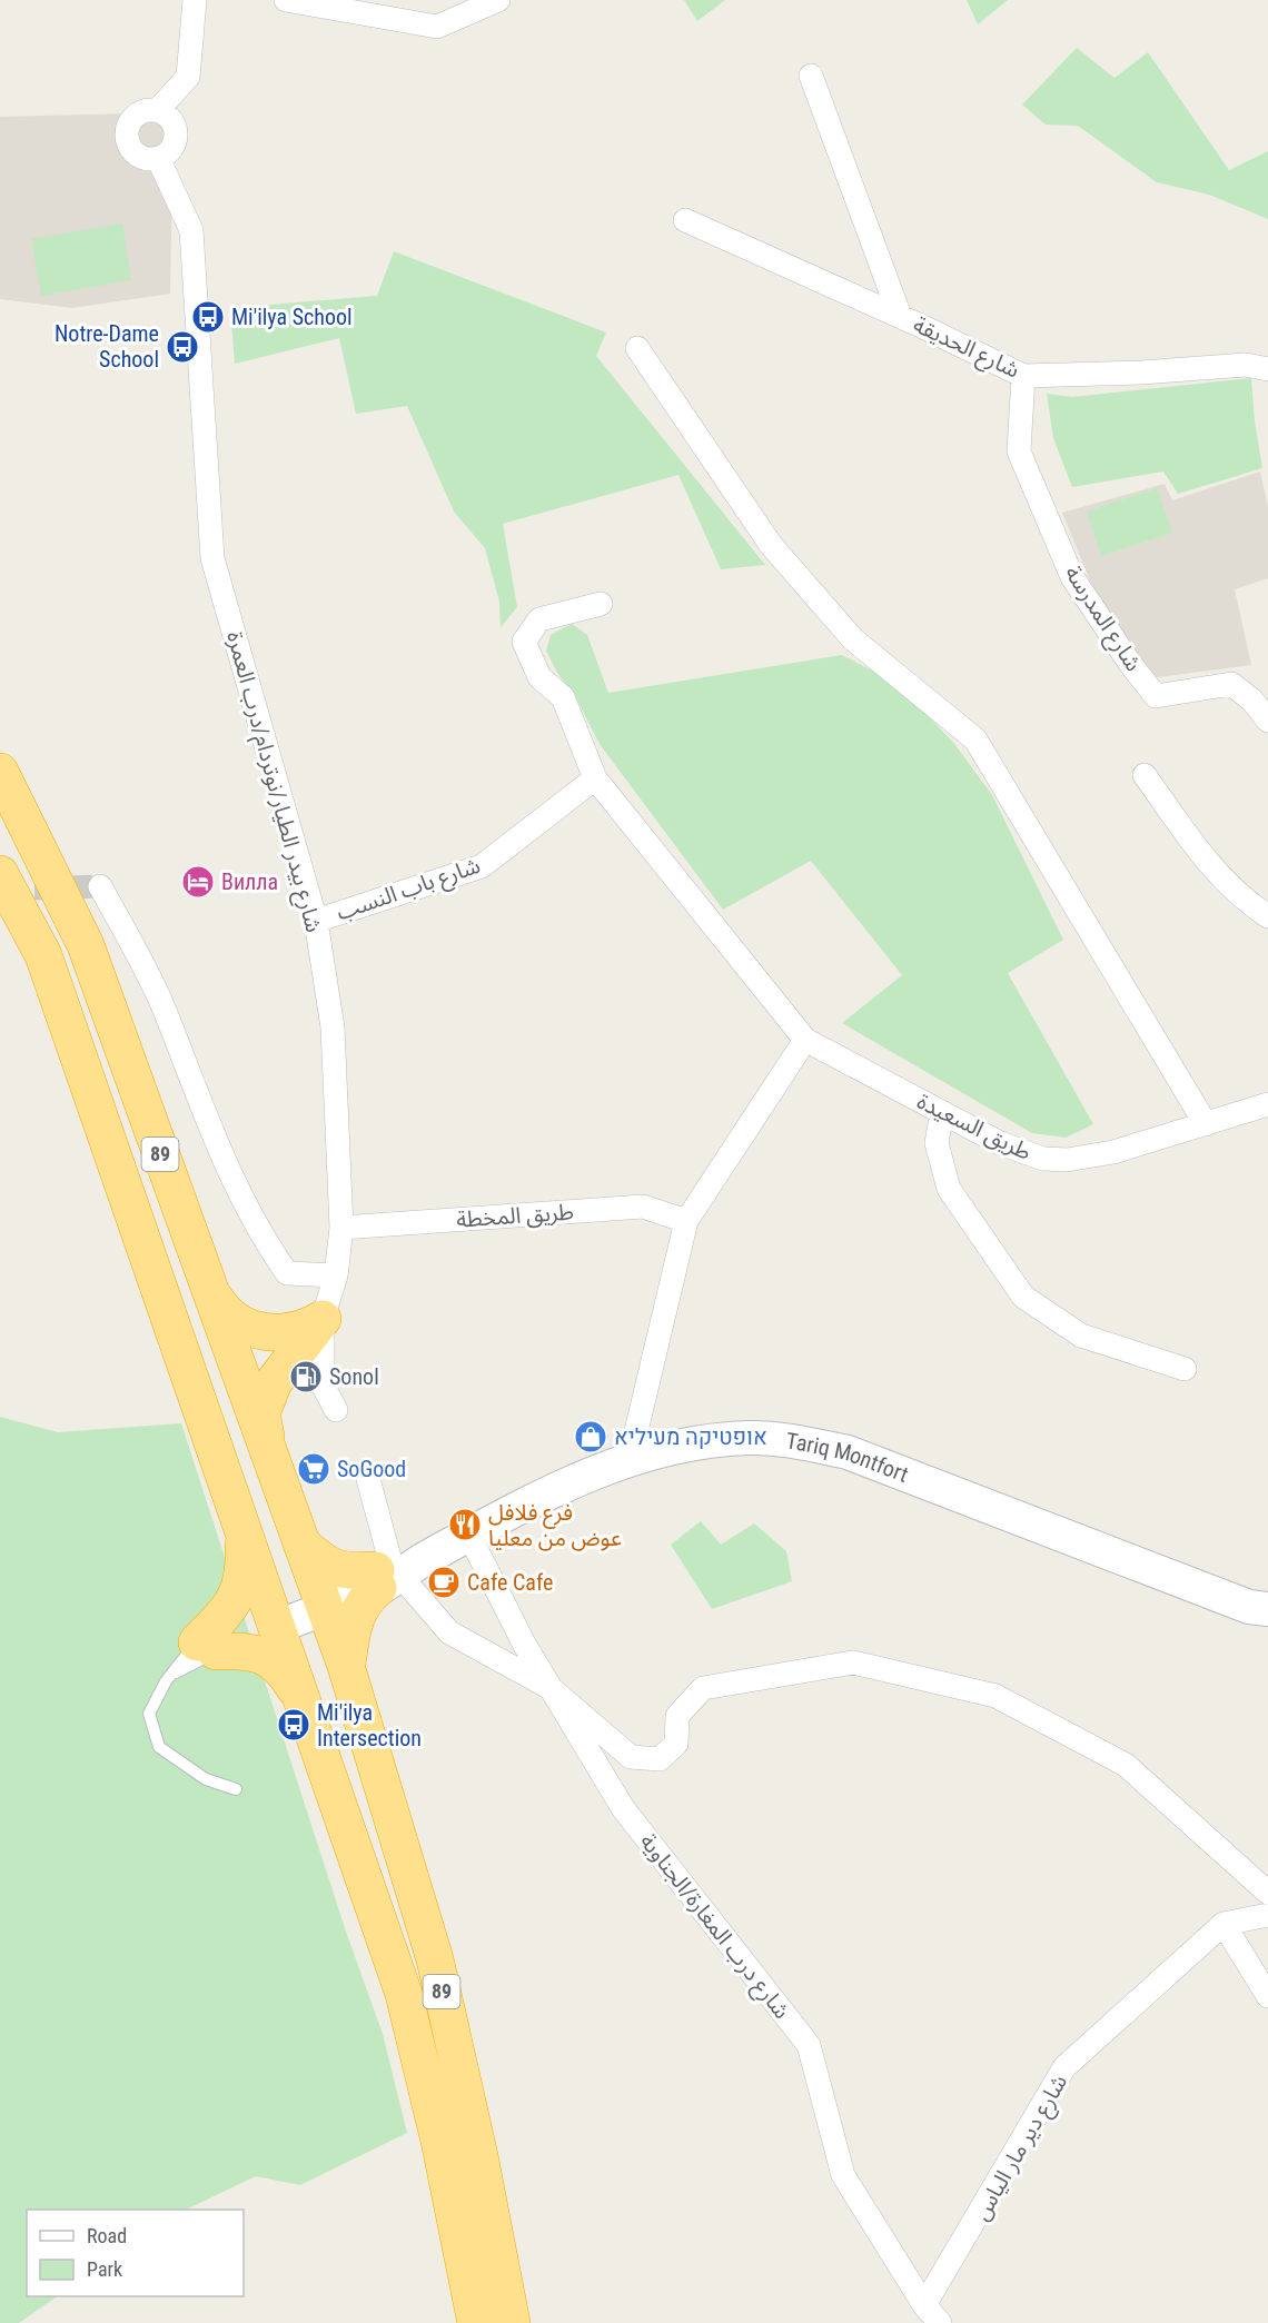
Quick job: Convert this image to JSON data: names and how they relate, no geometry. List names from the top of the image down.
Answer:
{
  "streets": {
    "highway": ["89"],
    "main road": ["Tariq Montfort"],
    "street": [
      "شارع الحديقة",
      "شارع المدرسة",
      "شارع بيدر الطيار/نوتردام/درب العمرة",
      "شارع باب النسب",
      "طريق السعيدة",
      "طريق المخطة",
      "شارع درب المغارة/الجناوية",
      "شارع دير مار الياس"
    ]
  },
  "crossings": [
    ["شارع الحديقة", "شارع المدرسة"],
    ["شارع بيدر الطيار/نوتردام/درب العمرة", "شارع باب النسب"],
    ["شارع بيدر الطيار/نوتردام/درب العمرة", "طريق المخطة"],
    ["شارع باب النسب", "طريق السعيدة"],
    ["89", "Tariq Montfort"],
    ["Tariq Montfort", "شارع درب المغارة/الجناوية"],
    ["شارع درب المغارة/الجناوية", "شارع دير مار الياس"]
  ],
  "places": {
    "bus stop": ["Mi'ilya School", "Notre-Dame School", "Mi'ilya Intersection"],
    "hotel": ["Вилла"],
    "fuel station": ["Sonol"],
    "shop": ["אופטיקה מעיליא"],
    "supermarket": ["SoGood"],
    "restaurant": ["فرع فلافل عوض من معليا"],
    "cafe": ["Cafe Cafe"]
  },
  "legend": ["Road", "Park"]
}
